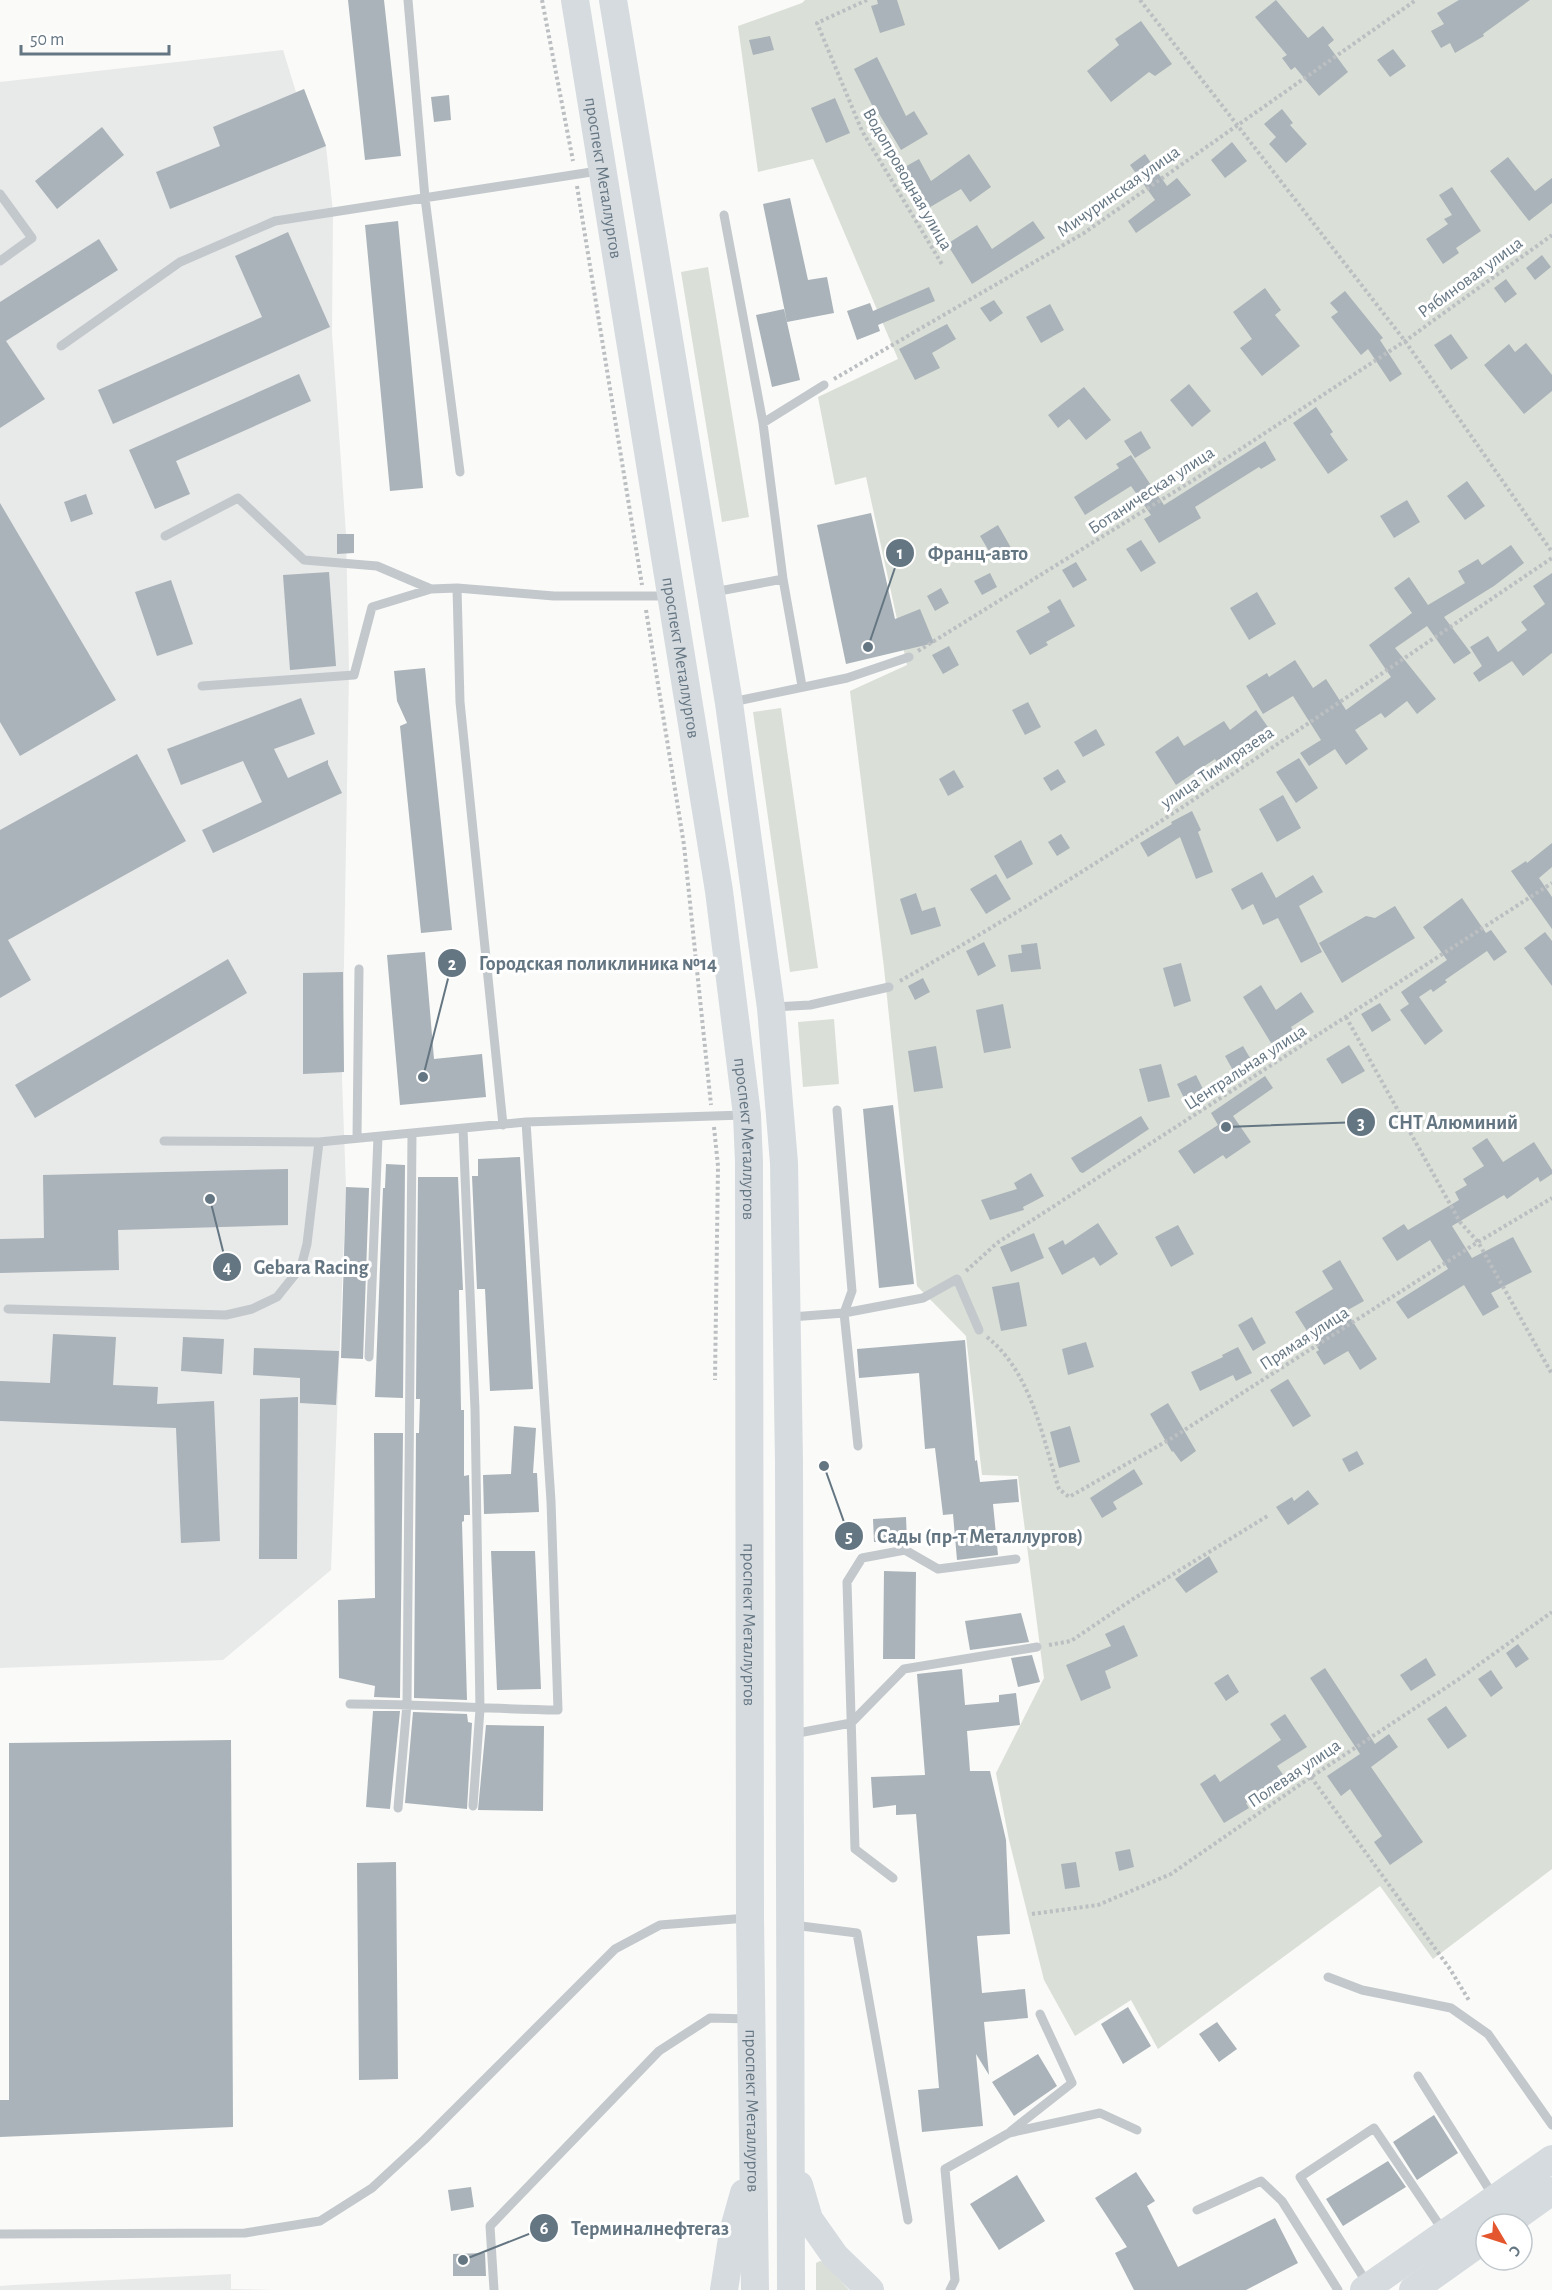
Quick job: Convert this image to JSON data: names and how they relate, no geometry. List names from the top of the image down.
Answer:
{
  "streets": {
    "main road": ["проспект Металлургов"],
    "path": [
      "Водопроводная улица",
      "Мичуринская улица",
      "Рябиновая улица",
      "Ботаническая улица",
      "улица Тимирязева",
      "Центральная улица",
      "Прямая улица",
      "Полевая улица"
    ]
  },
  "crossings": [
    ["Рябиновая улица", "Ботаническая улица"]
  ],
  "places": [
    "Франц-авто",
    "Городская поликлиника №14",
    "СНТ Алюминий",
    "Gebara Racing",
    "Сады (пр-т Металлургов)",
    "Терминалнефтегаз"
  ],
  "scale_bar": "50 m",
  "north": "bottom right"
}
